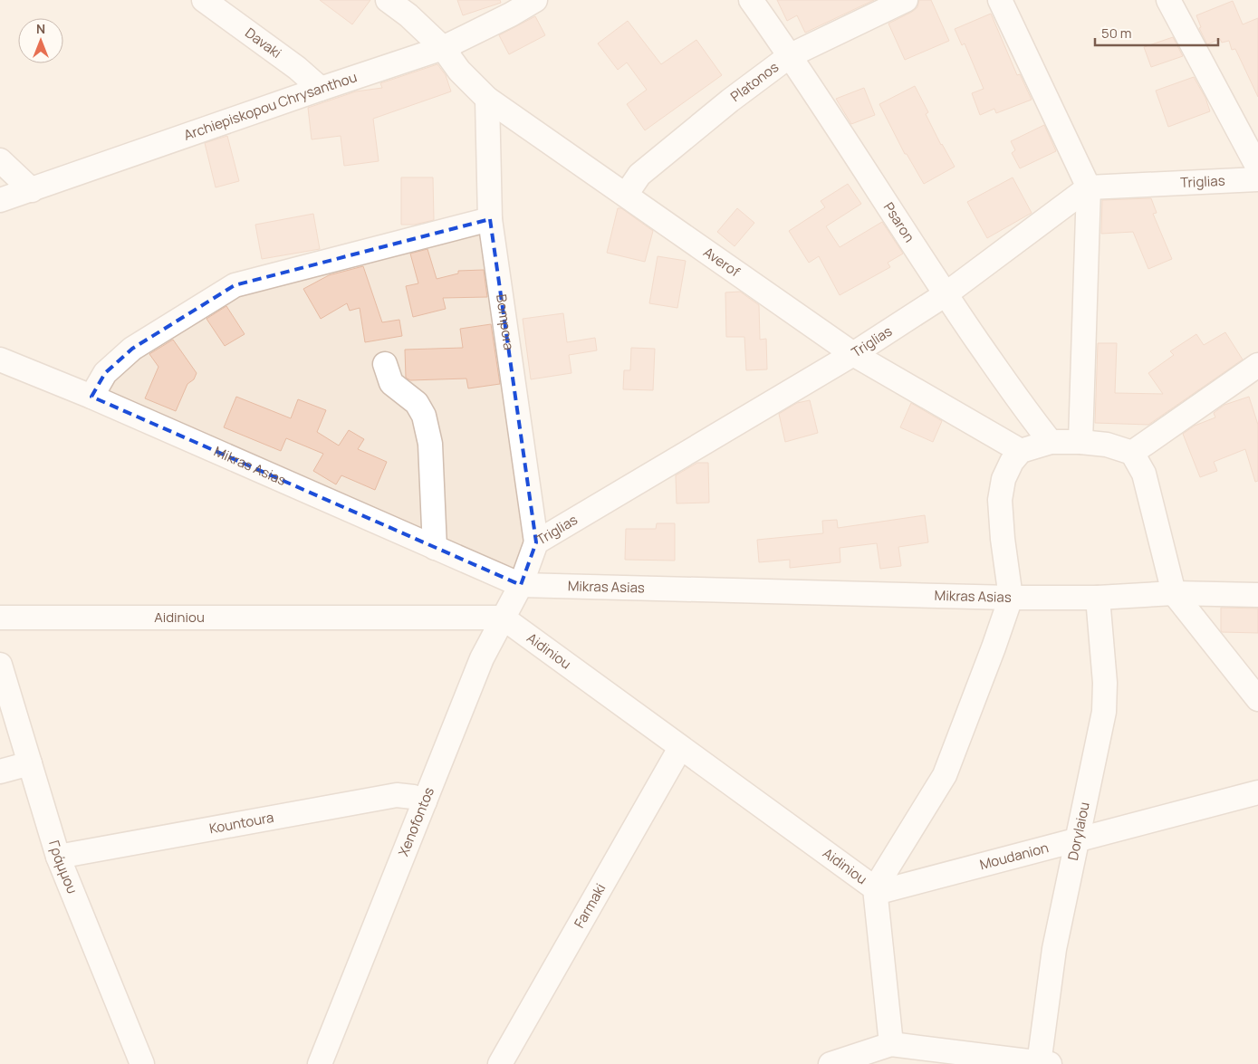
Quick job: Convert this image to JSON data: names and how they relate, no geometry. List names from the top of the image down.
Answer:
{
  "streets": {
    "street": [
      "Davaki",
      "Platonos",
      "Archiepiskopou Chrysanthou",
      "Triglias",
      "Psaron",
      "Averof",
      "Bompora",
      "Mikras Asias",
      "Aidiniou",
      "Xenofontos",
      "Kountoura",
      "Dorylaiou",
      "Moudanion",
      "Γράμμου",
      "Farmaki"
    ]
  },
  "crossings": [
    ["Davaki", "Archiepiskopou Chrysanthou"],
    ["Platonos", "Psaron"],
    ["Platonos", "Averof"],
    ["Archiepiskopou Chrysanthou", "Averof"],
    ["Triglias", "Psaron"],
    ["Triglias", "Averof"],
    ["Triglias", "Bompora"],
    ["Triglias", "Mikras Asias"],
    ["Triglias", "Xenofontos"],
    ["Averof", "Bompora"],
    ["Mikras Asias", "Xenofontos"],
    ["Mikras Asias", "Dorylaiou"],
    ["Aidiniou", "Xenofontos"],
    ["Aidiniou", "Moudanion"],
    ["Aidiniou", "Farmaki"],
    ["Xenofontos", "Kountoura"],
    ["Kountoura", "Γράμμου"],
    ["Dorylaiou", "Moudanion"]
  ],
  "scale_bar": "50 m",
  "north": "top"
}
